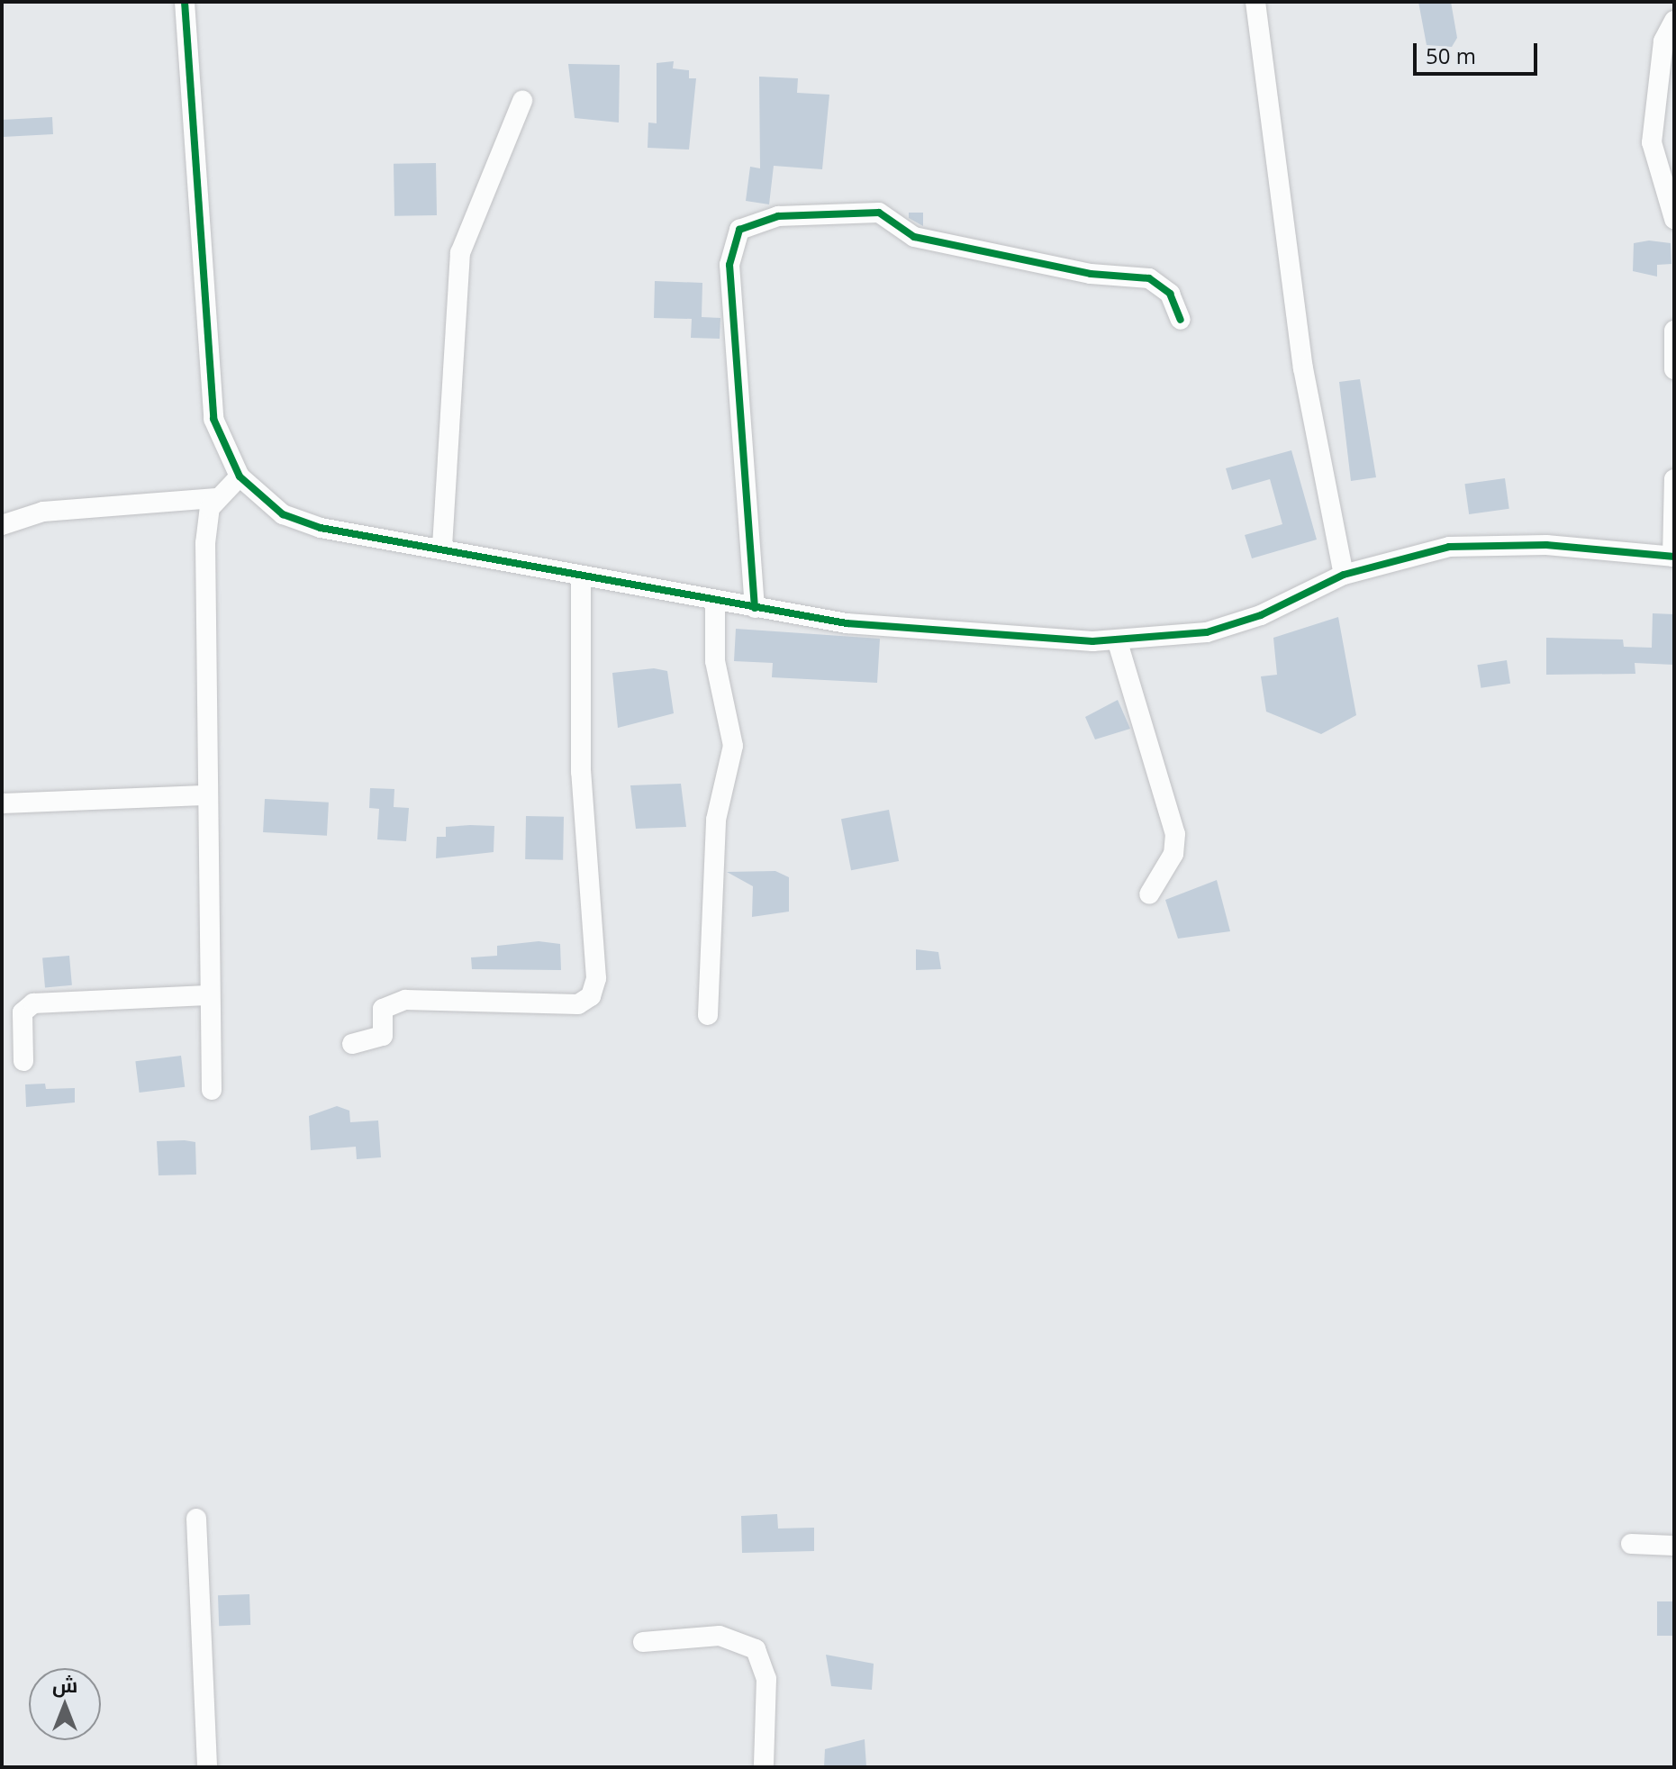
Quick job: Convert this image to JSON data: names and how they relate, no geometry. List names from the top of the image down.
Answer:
{
  "scale_bar": "50 m",
  "north": "top"
}
